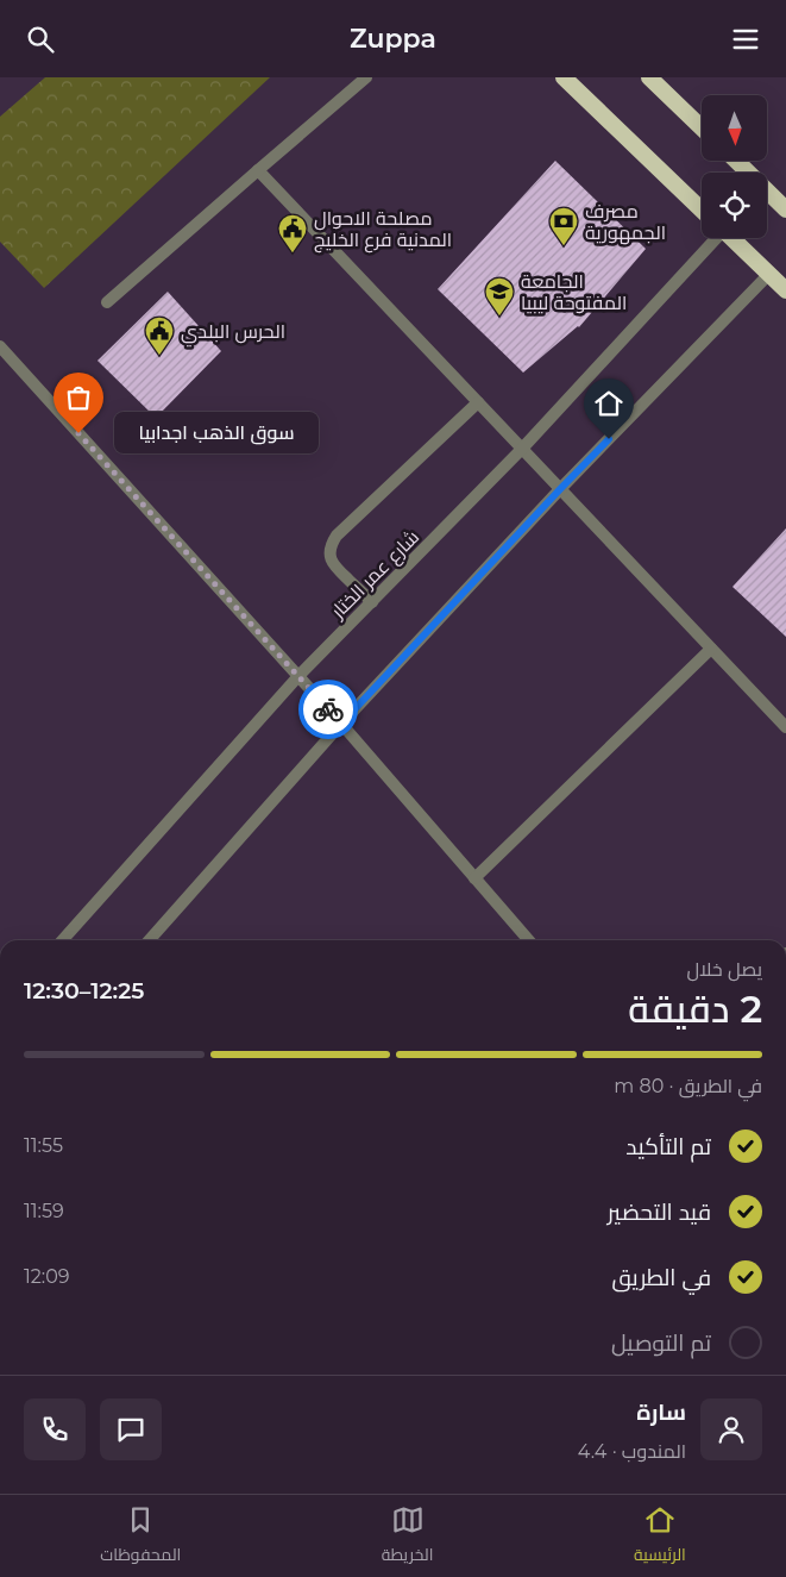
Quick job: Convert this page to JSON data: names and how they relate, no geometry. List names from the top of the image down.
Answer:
{
  "streets": {
    "street": ["شارع عمر الختار"]
  },
  "places": {
    "bank": ["مصرف الجمهورية"],
    "public building": ["مصلحة الاحوال المدنية فرع الخليج", "الحرس البلدي"],
    "school or university": ["الجامعة المفتوحة ليبيا"],
    "other": ["سوق الذهب اجدابيا"]
  },
  "north": "bottom",
  "page": {
    "header": "Zuppa",
    "bubble": "سوق الذهب اجدابيا",
    "heading": ["2 دقيقة", "يصل خلال", "12:25–12:30"],
    "panel": ["سارة", "المندوب · 4.4"],
    "bar": "في الطريق · 80 m",
    "list": [
      ["تم التأكيد", "11:55"],
      ["قيد التحضير", "11:59"],
      ["في الطريق", "12:09"],
      "تم التوصيل"
    ],
    "tabs": ["الرئيسية", "الخريطة", "المحفوظات"]
  }
}
